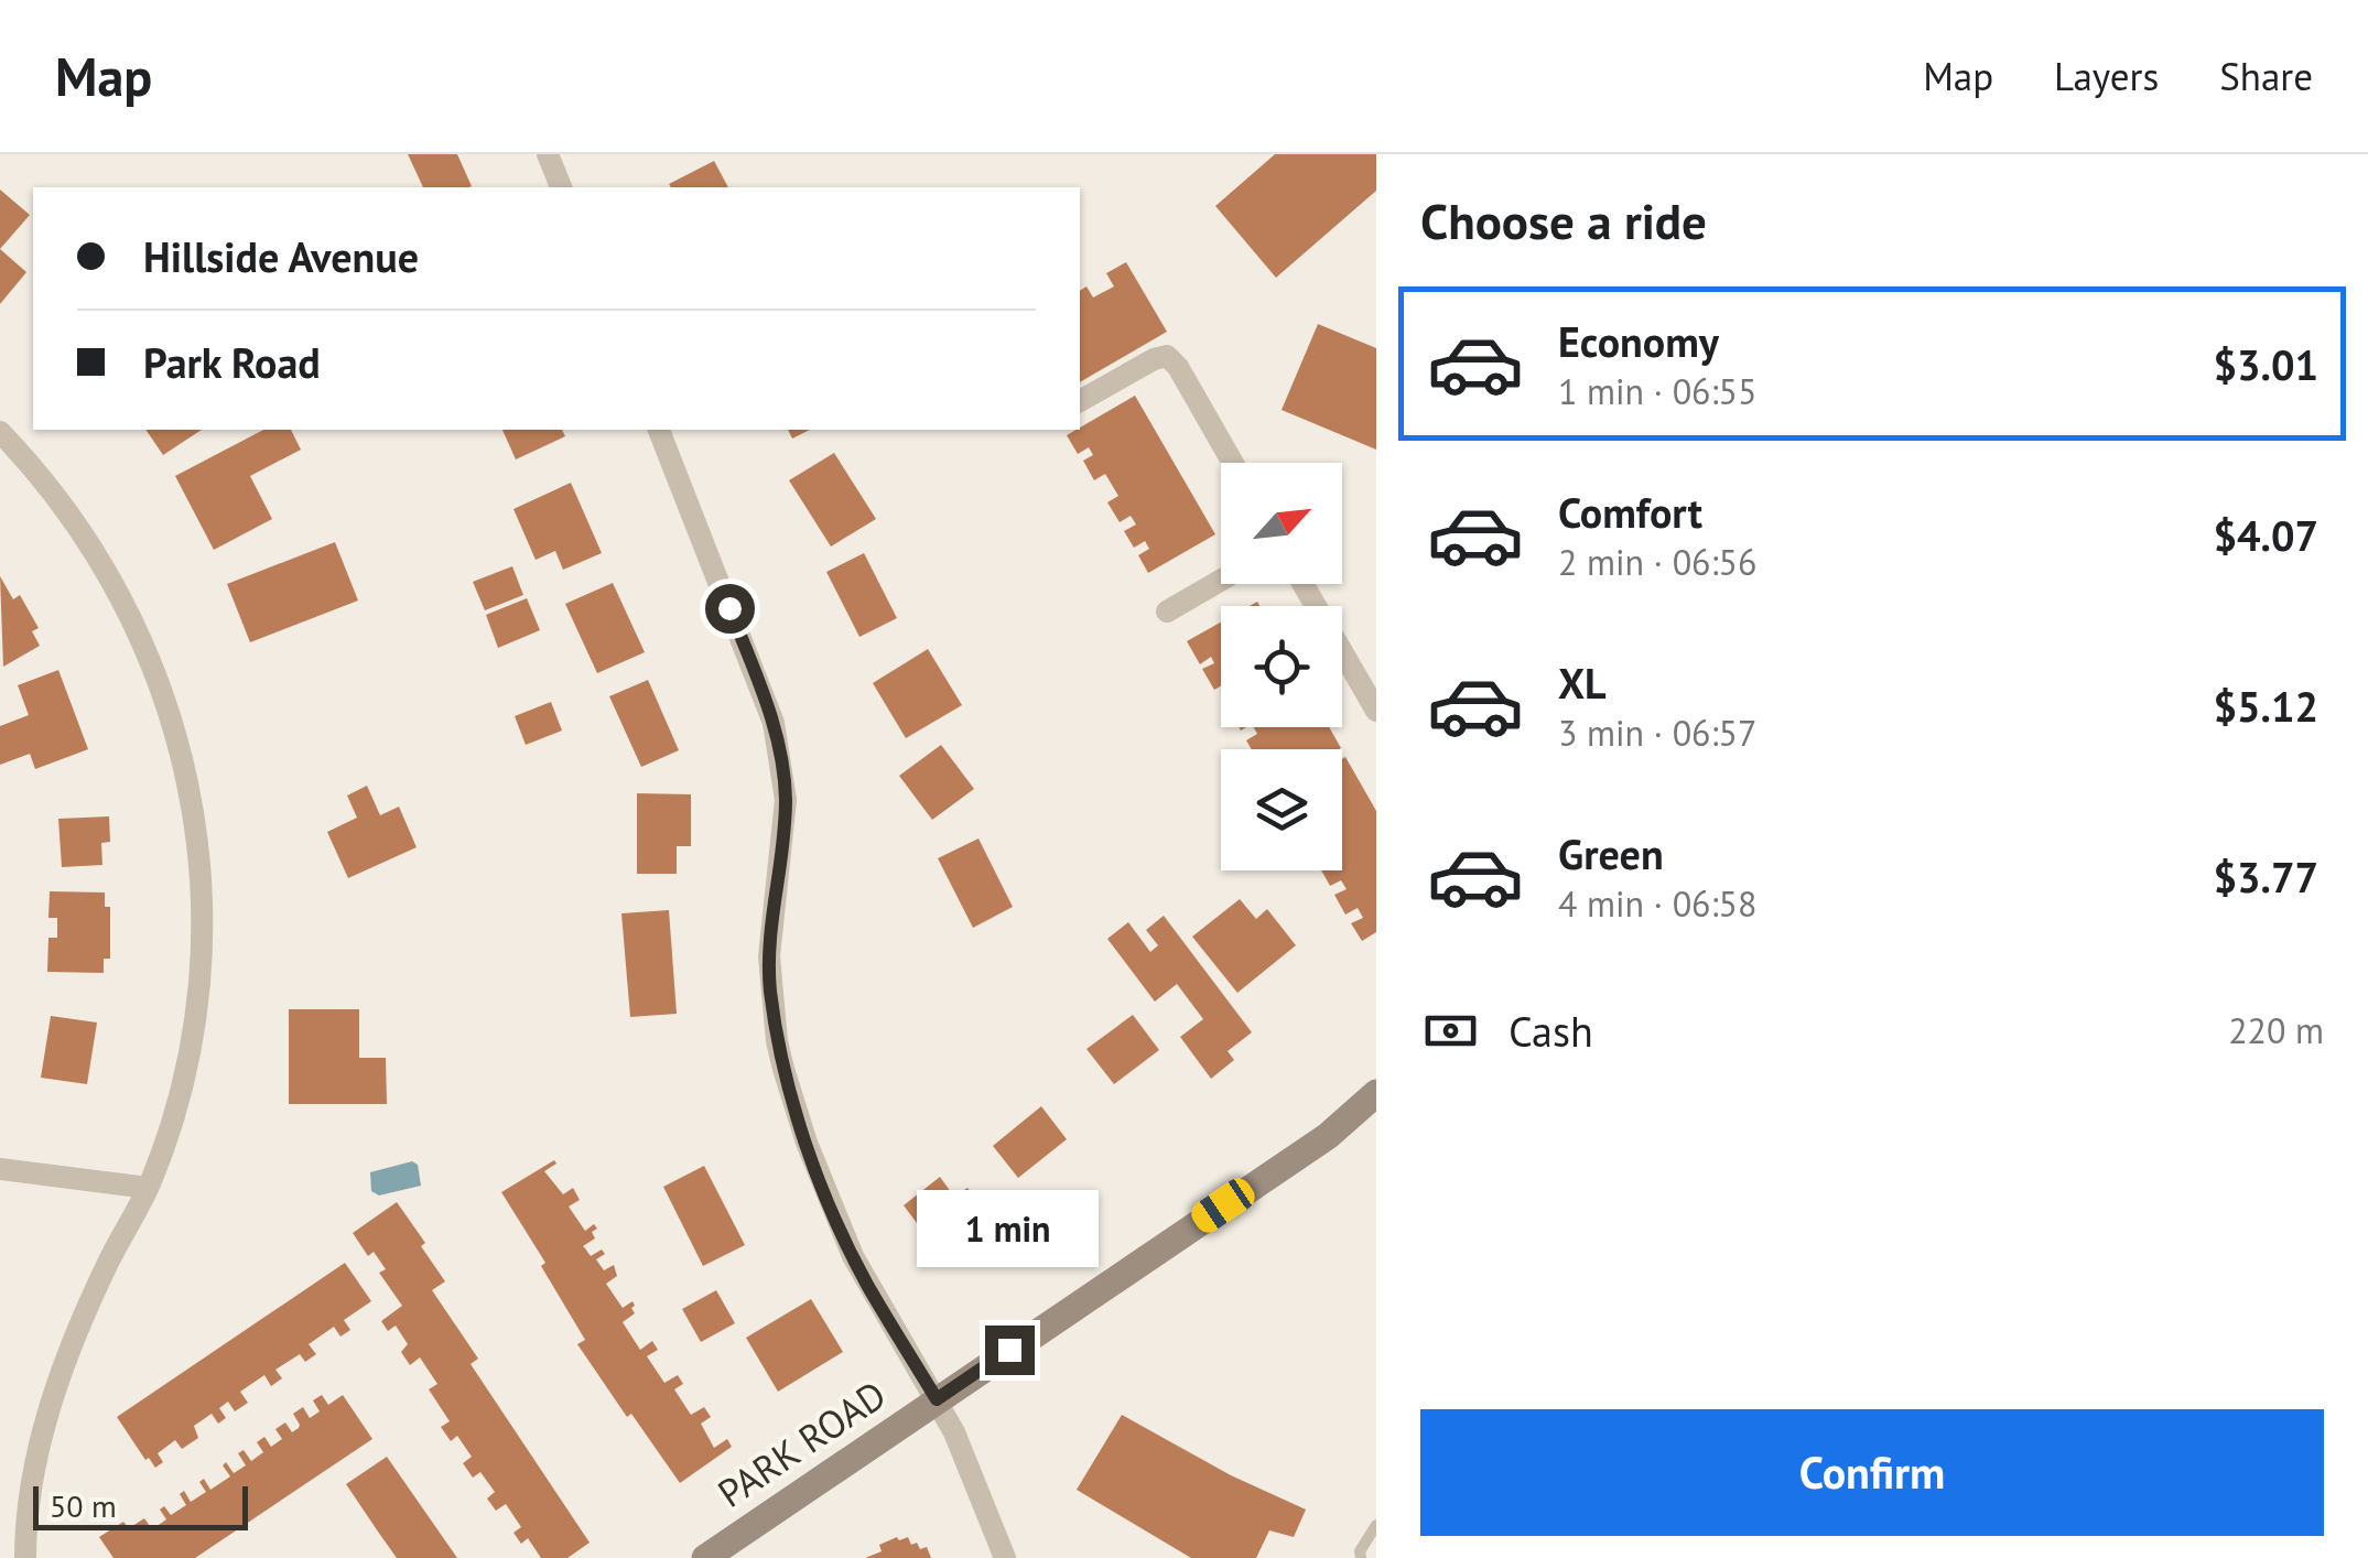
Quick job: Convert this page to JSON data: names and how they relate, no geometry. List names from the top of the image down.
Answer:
{
  "streets": {
    "main road": ["PARK ROAD"]
  },
  "scale_bar": "50 m",
  "north": "top right",
  "page": {
    "header": "Map",
    "nav": ["Map", "Layers", "Share"],
    "heading": "Choose a ride",
    "banner": ["Hillside Avenue", "Park Road"],
    "list": [
      {
        "name": "Economy",
        "note": "1 min · 06:55",
        "value": "$3.01"
      },
      {
        "name": "Comfort",
        "note": "2 min · 06:56",
        "value": "$4.07"
      },
      {
        "name": "XL",
        "note": "3 min · 06:57",
        "value": "$5.12"
      },
      {
        "name": "Green",
        "note": "4 min · 06:58",
        "value": "$3.77"
      }
    ],
    "pay": ["Cash", "220 m"],
    "bubble": "1 min",
    "buttons": "Confirm",
    "scale": "50 m"
  }
}
